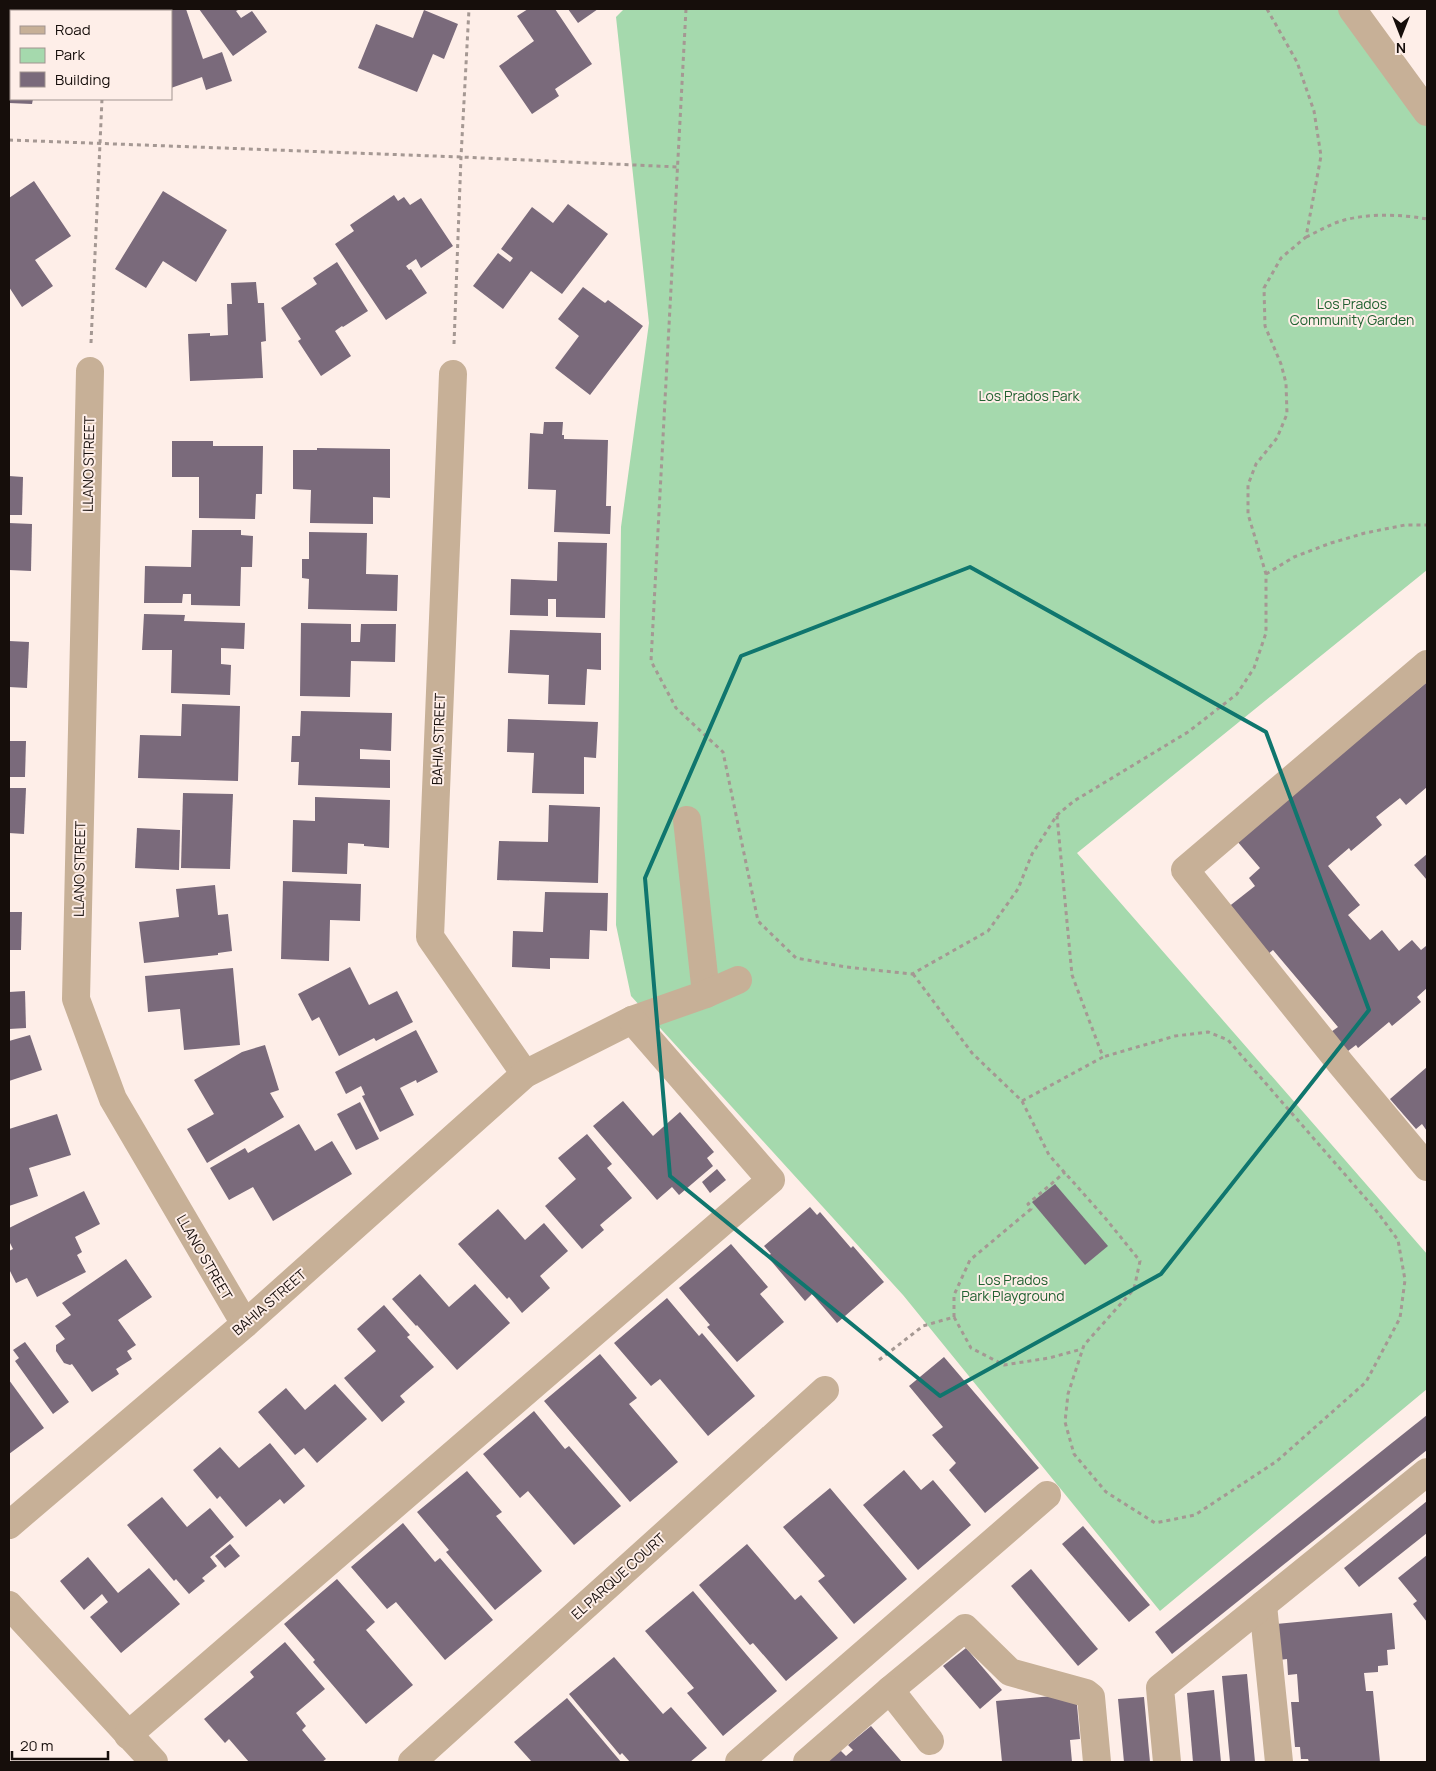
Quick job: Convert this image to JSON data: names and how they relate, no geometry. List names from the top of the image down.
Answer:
{
  "streets": {
    "street": ["LLANO STREET", "BAHIA STREET", "EL PARQUE COURT"]
  },
  "crossings": [
    ["LLANO STREET", "BAHIA STREET"]
  ],
  "parks": ["Los Prados Community Garden", "Los Prados Park", "Los Prados Park Playground"],
  "legend": ["Road", "Park", "Building"],
  "scale_bar": "20 m",
  "north": "bottom"
}
